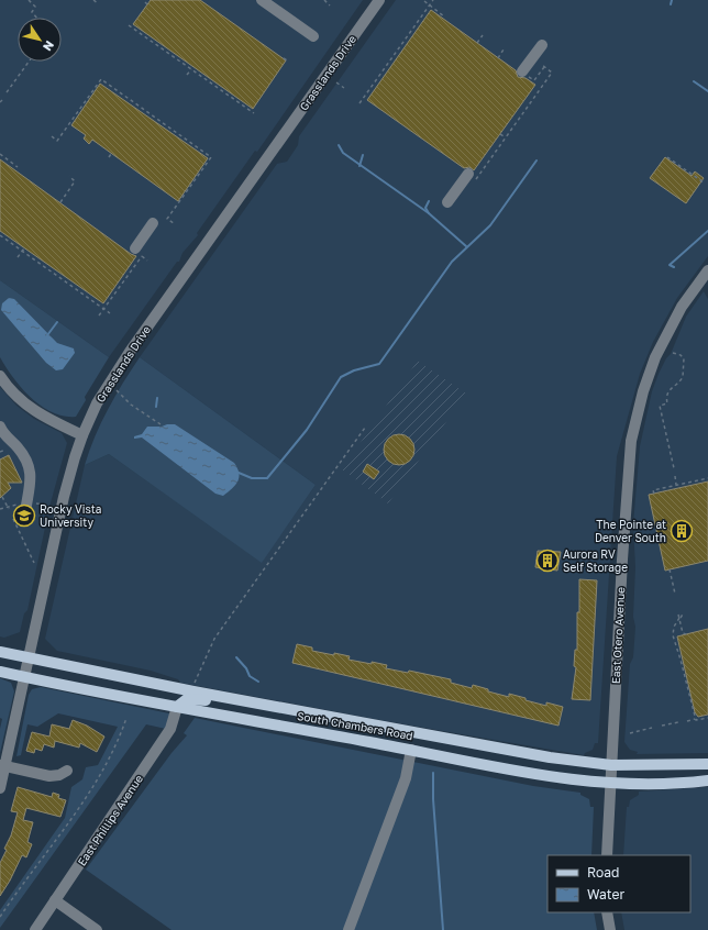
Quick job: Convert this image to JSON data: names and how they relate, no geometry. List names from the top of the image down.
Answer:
{
  "streets": {
    "main road": ["South Chambers Road"],
    "street": ["Grasslands Drive", "East Otero Avenue", "East Phillips Avenue"]
  },
  "crossings": [
    ["Grasslands Drive", "South Chambers Road"],
    ["East Otero Avenue", "South Chambers Road"],
    ["South Chambers Road", "East Phillips Avenue"]
  ],
  "places": {
    "school or university": ["Rocky Vista University"],
    "building": ["The Pointe at Denver South", "Aurora RV Self Storage"]
  },
  "legend": ["Road", "Water"],
  "north": "bottom right"
}
